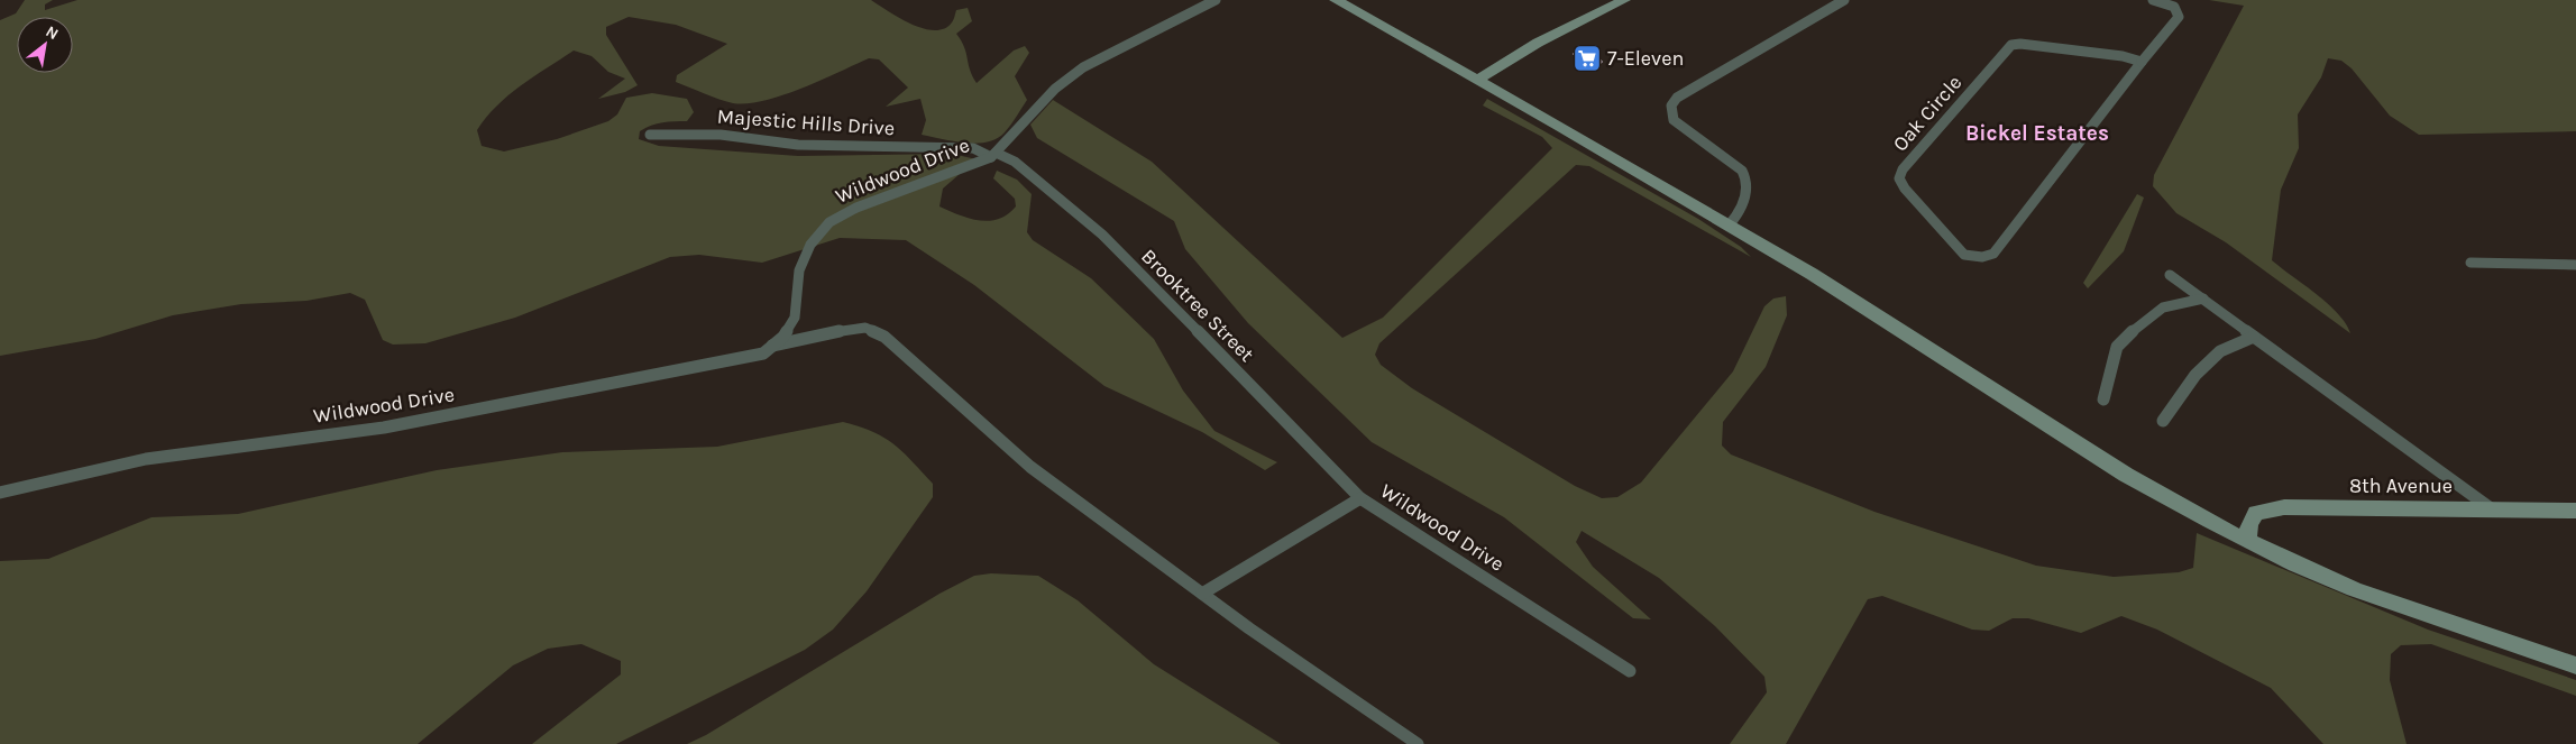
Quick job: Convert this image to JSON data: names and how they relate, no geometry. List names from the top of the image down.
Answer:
{
  "streets": {
    "main road": ["8th Avenue"],
    "street": [
      "Oak Circle",
      "Majestic Hills Drive",
      "Wildwood Drive",
      "Brooktree Street"
    ]
  },
  "crossings": [
    ["Majestic Hills Drive", "Wildwood Drive"],
    ["Majestic Hills Drive", "Brooktree Street"],
    ["Wildwood Drive", "Brooktree Street"]
  ],
  "districts": ["Bickel Estates"],
  "places": {
    "supermarket": ["7-Eleven"]
  },
  "north": "top right"
}
